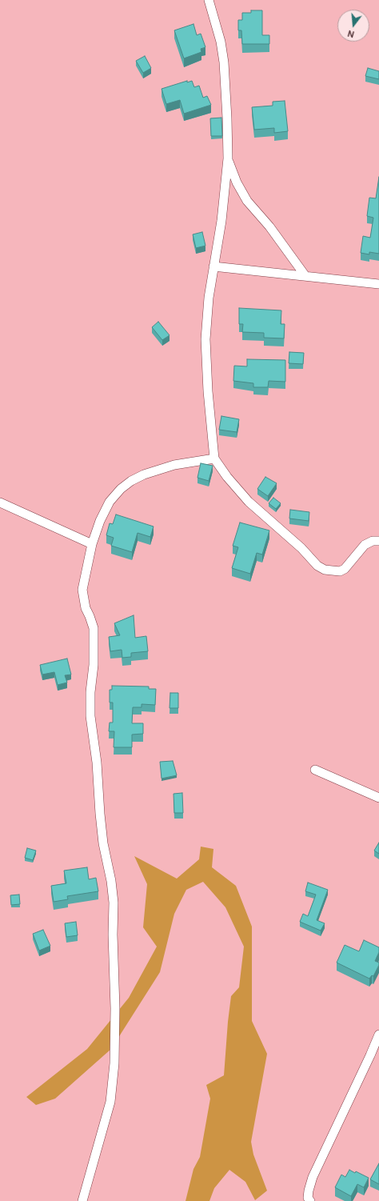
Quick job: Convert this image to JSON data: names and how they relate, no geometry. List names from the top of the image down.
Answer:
{
  "north": "bottom"
}
